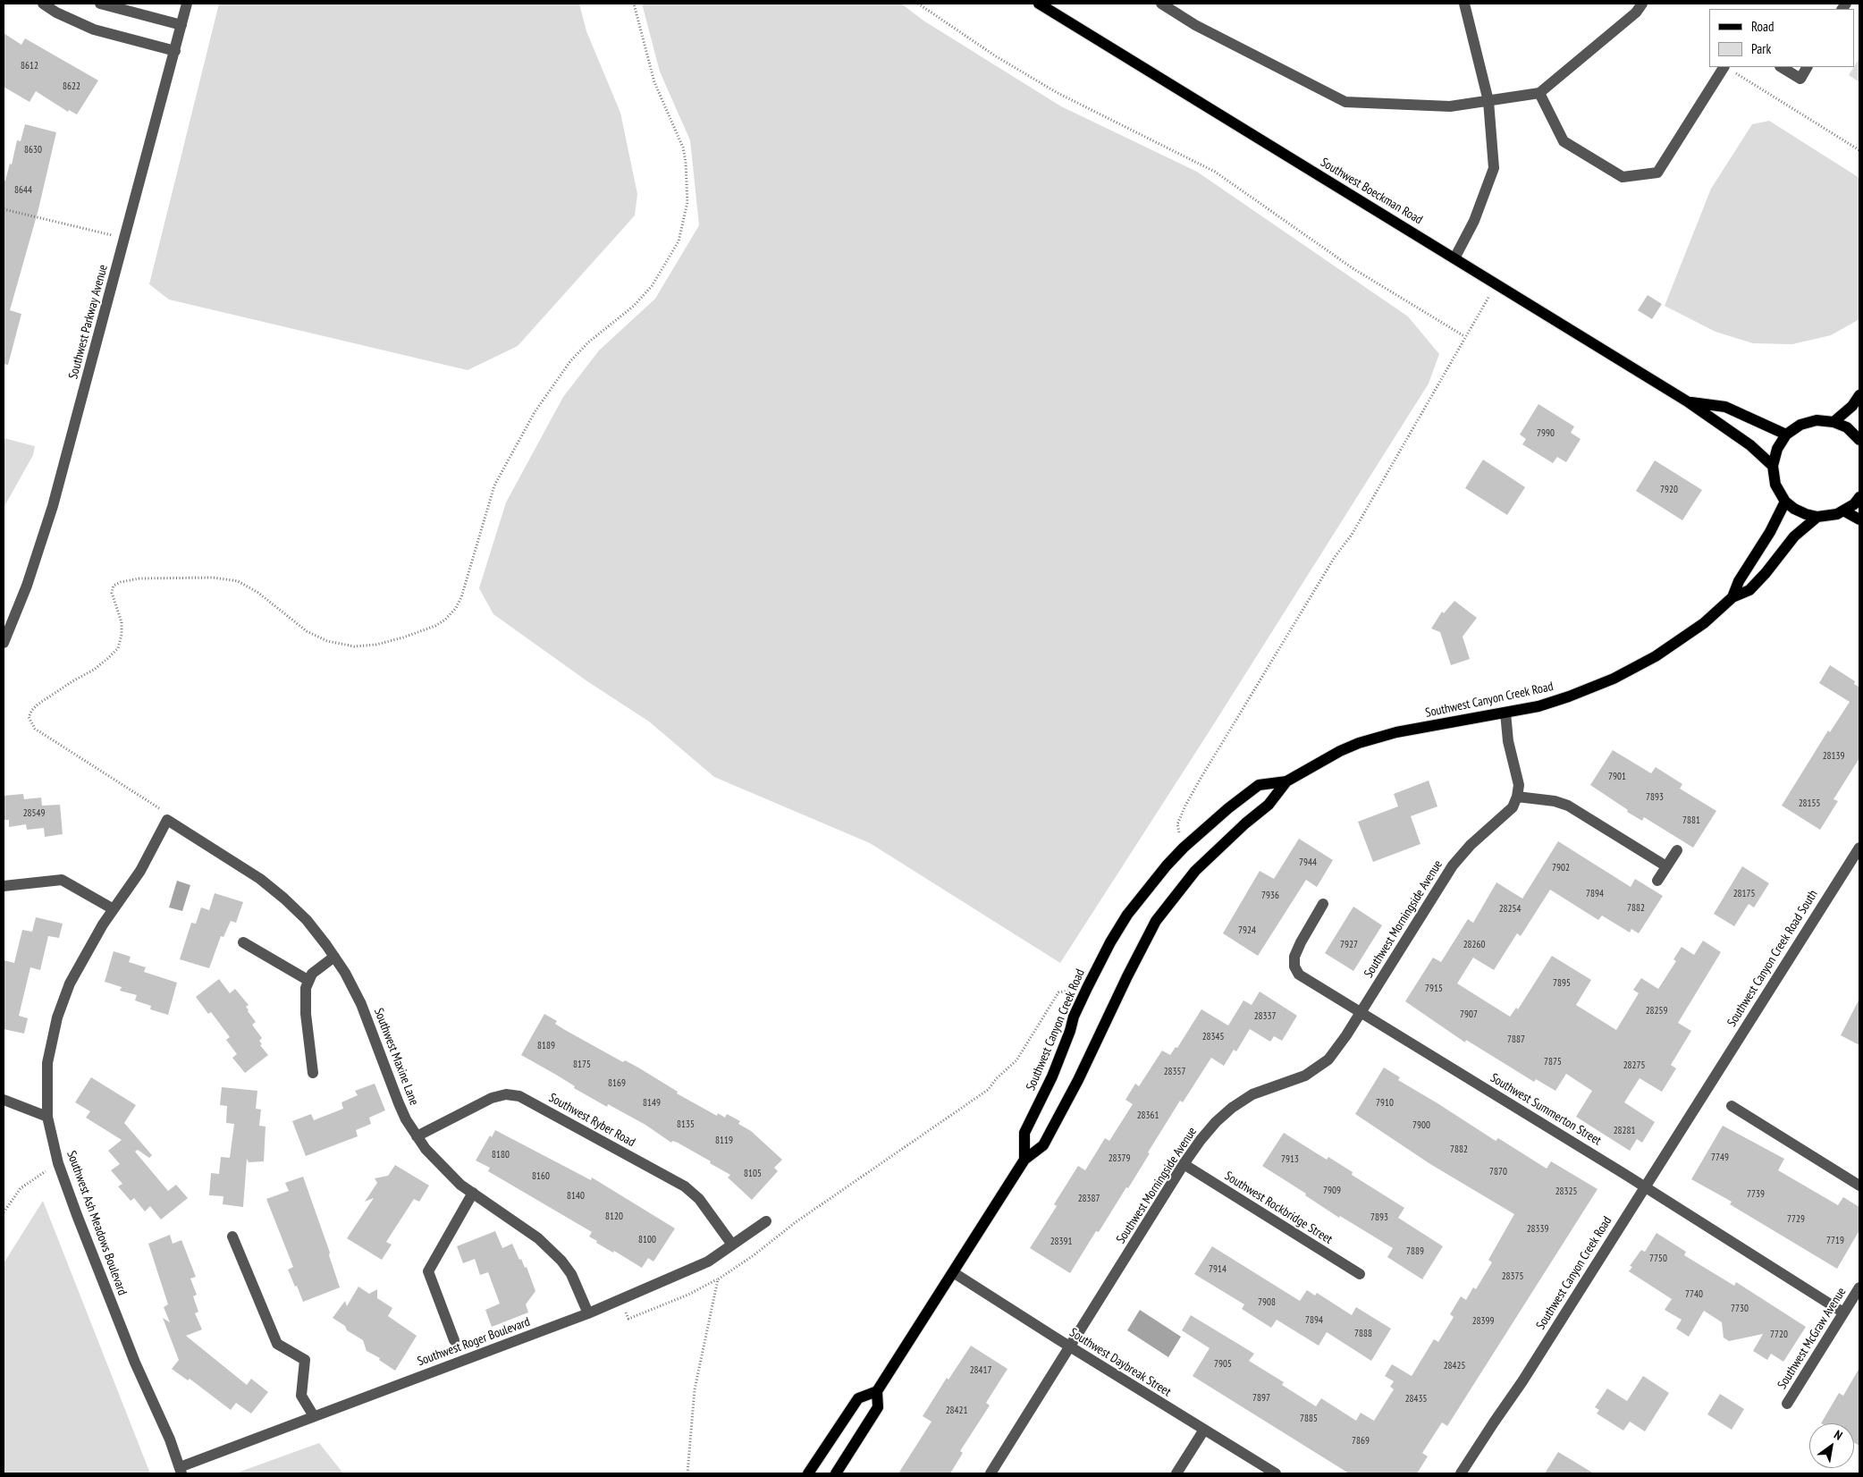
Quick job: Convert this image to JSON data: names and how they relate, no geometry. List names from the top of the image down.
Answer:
{
  "streets": {
    "main road": ["Southwest Boeckman Road", "Southwest Canyon Creek Road"],
    "street": [
      "Southwest Parkway Avenue",
      "Southwest Morningside Avenue",
      "Southwest Canyon Creek Road South",
      "Southwest Maxine Lane",
      "Southwest Summerton Street",
      "Southwest Ryber Road",
      "Southwest Rockbridge Street",
      "Southwest Ash Meadows Boulevard",
      "Southwest McGraw Avenue",
      "Southwest Roger Boulevard",
      "Southwest Daybreak Street"
    ]
  },
  "crossings": [
    ["Southwest Canyon Creek Road", "Southwest Canyon Creek Road South"],
    ["Southwest Canyon Creek Road", "Southwest Summerton Street"],
    ["Southwest Canyon Creek Road", "Southwest Daybreak Street"],
    ["Southwest Morningside Avenue", "Southwest Summerton Street"],
    ["Southwest Morningside Avenue", "Southwest Rockbridge Street"],
    ["Southwest Morningside Avenue", "Southwest Daybreak Street"],
    ["Southwest Maxine Lane", "Southwest Ryber Road"],
    ["Southwest Maxine Lane", "Southwest Ash Meadows Boulevard"],
    ["Southwest Maxine Lane", "Southwest Roger Boulevard"],
    ["Southwest Summerton Street", "Southwest McGraw Avenue"],
    ["Southwest Ryber Road", "Southwest Roger Boulevard"],
    ["Southwest Ash Meadows Boulevard", "Southwest Roger Boulevard"]
  ],
  "house_numbers": [
    "8612",
    "8622",
    "8630",
    "8644",
    "7990",
    "7920",
    "28139",
    "7901",
    "7893",
    "28155",
    "28549",
    "7881",
    "7944",
    "7902",
    "7894",
    "28175",
    "7936",
    "7882",
    "28254",
    "7924",
    "7927",
    "28260",
    "7895",
    "7915",
    "28259",
    "7907",
    "28337",
    "28345",
    "7887",
    "8189",
    "7875",
    "8175",
    "28275",
    "28357",
    "8169",
    "8149",
    "7910",
    "28361",
    "8135",
    "7900",
    "28281",
    "8119",
    "7882",
    "8180",
    "7749",
    "28379",
    "7913",
    "7870",
    "8105",
    "8160",
    "7909",
    "28325",
    "7739",
    "8140",
    "28387",
    "8120",
    "7893",
    "7729",
    "28339",
    "8100",
    "7719",
    "28391",
    "7889",
    "7750",
    "7914",
    "28375",
    "7740",
    "7908",
    "7730",
    "7894",
    "28399",
    "7888",
    "7720",
    "7905",
    "28425",
    "28417",
    "7897",
    "28435",
    "28421",
    "7885",
    "7869"
  ],
  "legend": ["Road", "Park"],
  "north": "top right"
}
